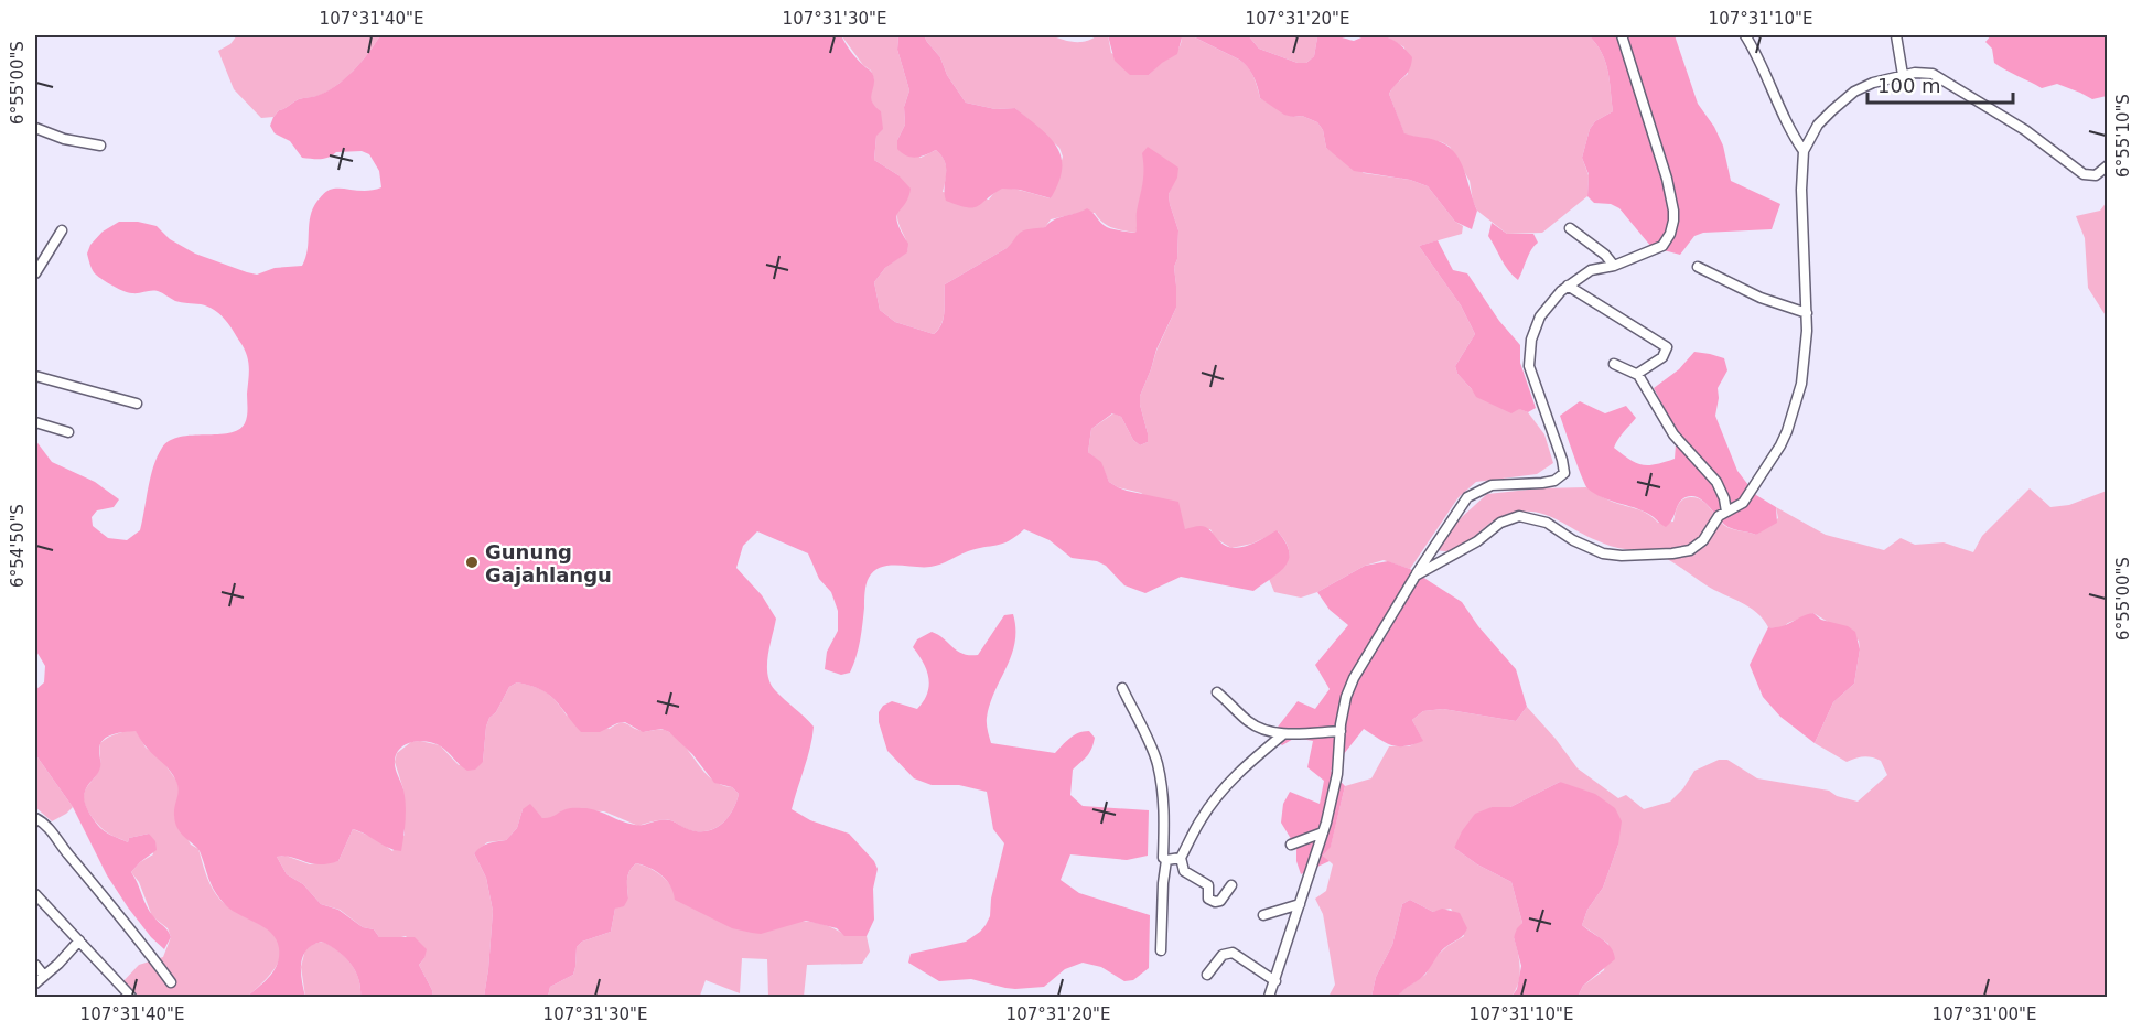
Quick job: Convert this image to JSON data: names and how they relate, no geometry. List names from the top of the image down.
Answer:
{
  "places": ["Gunung Gajahlangu"],
  "scale_bar": "100 m",
  "coordinates": [
    "107°31'40\"E",
    "107°31'30\"E",
    "107°31'20\"E",
    "107°31'10\"E",
    "6°55'00\"S",
    "6°55'10\"S",
    "6°54'50\"S",
    "107°31'00\"E"
  ]
}
